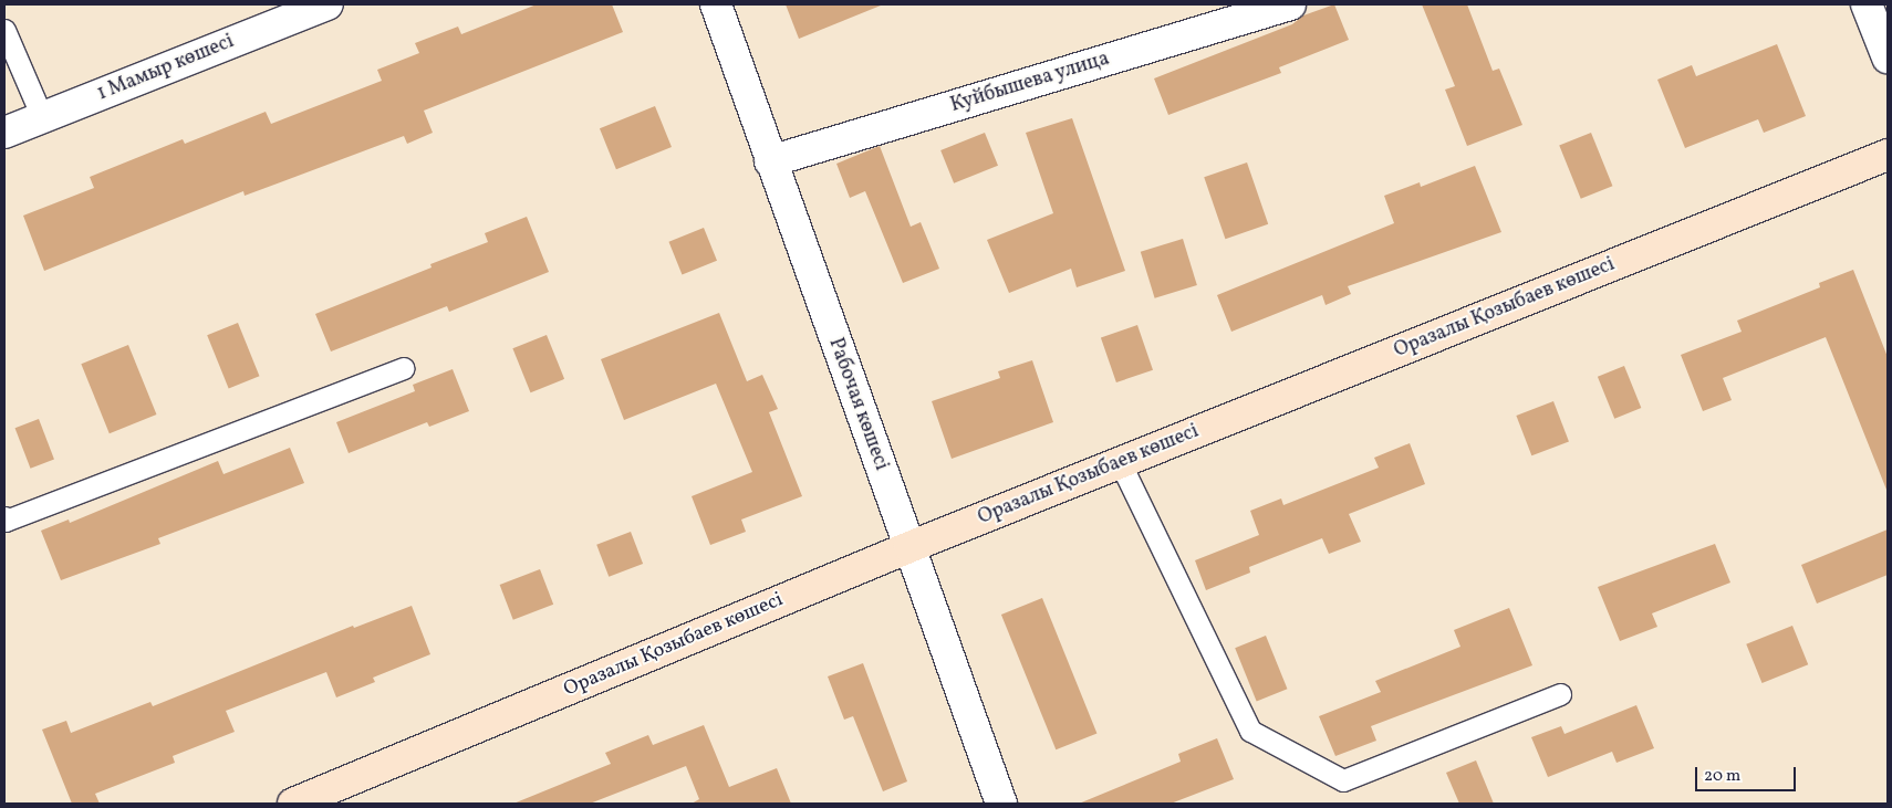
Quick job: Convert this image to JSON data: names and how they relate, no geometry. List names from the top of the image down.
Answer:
{
  "streets": {
    "street": [
      "1 Мамыр көшесі",
      "Куйбышева улица",
      "Оразалы Қозыбаев көшесі",
      "Рабочая көшесі"
    ]
  },
  "crossings": [
    ["Куйбышева улица", "Рабочая көшесі"],
    ["Оразалы Қозыбаев көшесі", "Рабочая көшесі"]
  ],
  "scale_bar": "20 m"
}
